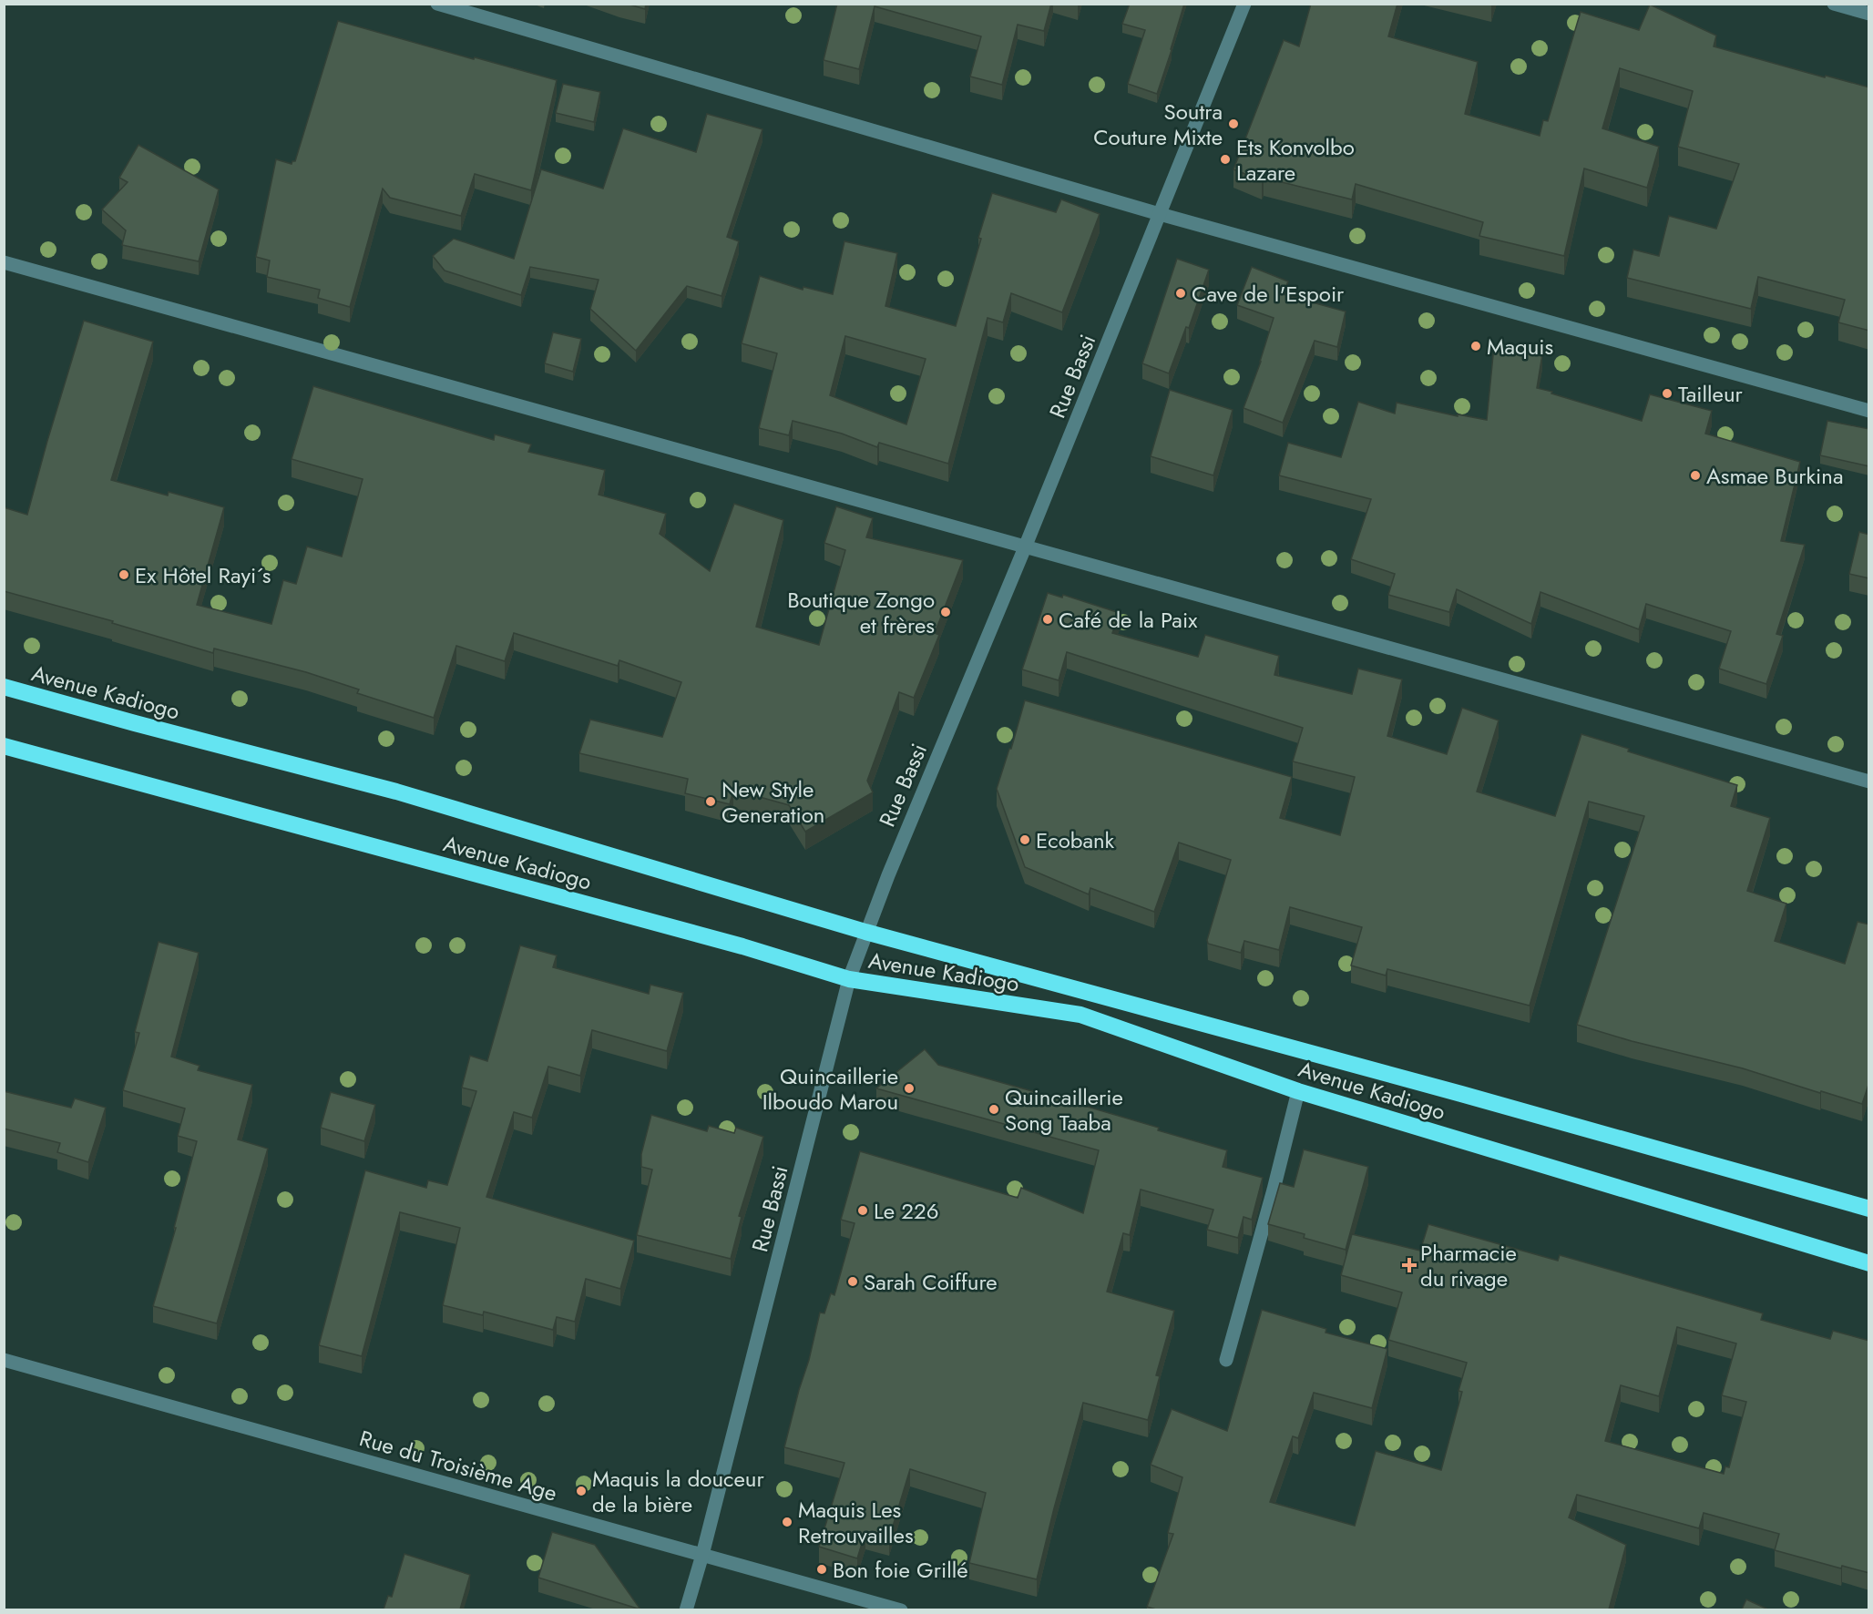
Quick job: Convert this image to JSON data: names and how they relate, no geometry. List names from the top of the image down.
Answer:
{
  "streets": {
    "highway": ["Avenue Kadiogo"],
    "street": ["Rue Bassi", "Rue du Troisième Age"]
  },
  "crossings": [
    ["Rue Bassi", "Avenue Kadiogo"],
    ["Rue Bassi", "Rue du Troisième Age"]
  ],
  "places": {
    "other": [
      "Soutra Couture Mixte",
      "Ets Konvolbo Lazare",
      "Cave de l'Espoir",
      "Maquis",
      "Tailleur",
      "Asmae Burkina",
      "Ex Hôtel Rayi´s",
      "Boutique Zongo et frères",
      "Café de la Paix",
      "New Style Generation",
      "Ecobank",
      "Quincaillerie Ilboudo Marou",
      "Quincaillerie Song Taaba",
      "Le 226",
      "Sarah Coiffure",
      "Maquis la douceur de la bière",
      "Maquis Les Retrouvailles",
      "Bon foie Grillé"
    ],
    "health": ["Pharmacie du rivage"]
  }
}
